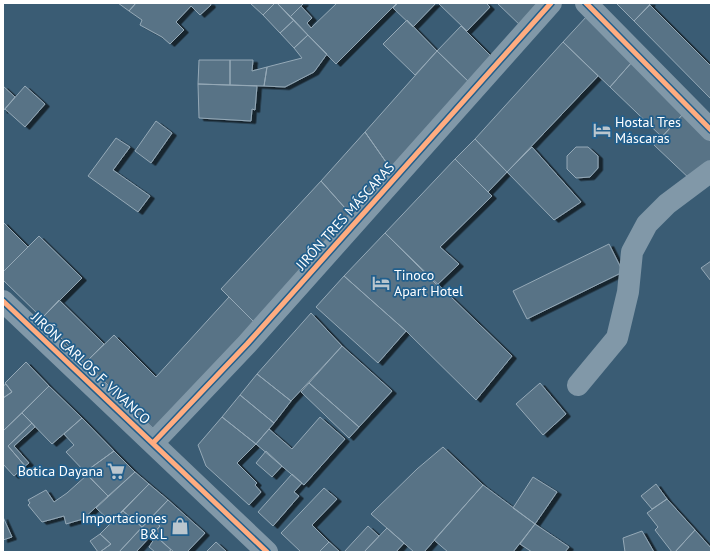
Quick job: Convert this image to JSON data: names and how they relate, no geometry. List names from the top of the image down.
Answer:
{
  "streets": {
    "street": ["JIRÓN TRES MÁSCARAS", "JIRÓN CARLOS F. VIVANCO"]
  },
  "crossings": [
    ["JIRÓN TRES MÁSCARAS", "JIRÓN CARLOS F. VIVANCO"]
  ],
  "places": {
    "hotel": ["Hostal Tres Máscaras", "Tinoco Apart Hotel"],
    "supermarket": ["Botica Dayana"],
    "shop": ["Importaciones B&L"]
  }
}
